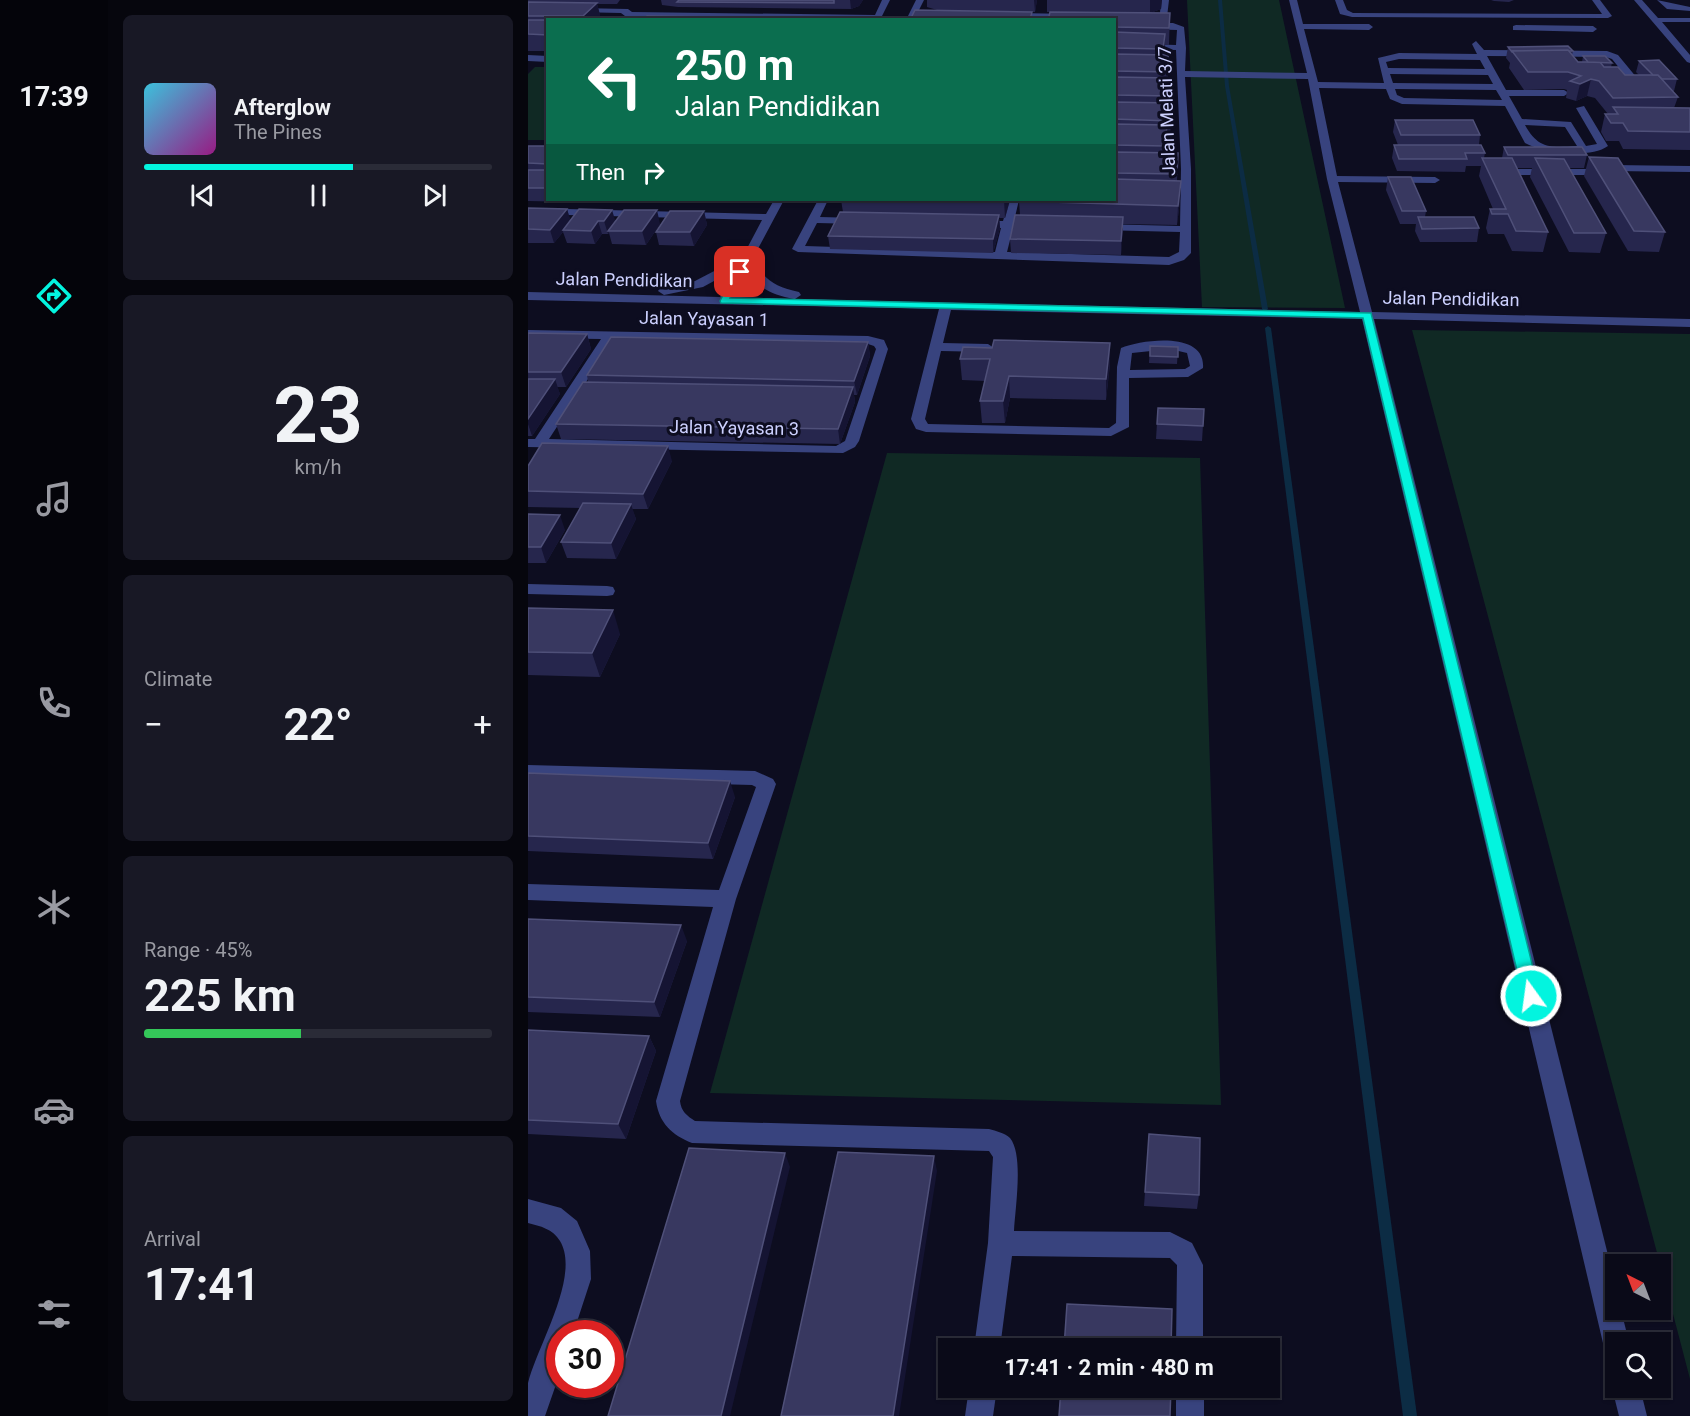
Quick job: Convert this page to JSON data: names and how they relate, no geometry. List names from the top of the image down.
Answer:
{
  "streets": {
    "street": [
      "Jalan Melati 3/7",
      "Jalan Pendidikan",
      "Jalan Yayasan 1",
      "Jalan Yayasan 3"
    ]
  },
  "crossings": [
    ["Jalan Yayasan 1", "Jalan Yayasan 3"]
  ],
  "north": "top left",
  "page": {
    "tabs": "17:39",
    "turn": ["250 m", "Jalan Pendidikan"],
    "song": ["Afterglow", "The Pines"],
    "then": "Then",
    "tile": [
      ["23", "km/h"],
      "Climate",
      ["Range · 45%", "225 km"],
      ["Arrival", "17:41"]
    ],
    "heat": ["−", "22°", "+"],
    "limit": "30",
    "trip": "17:41 · 2 min · 480 m"
  }
}
